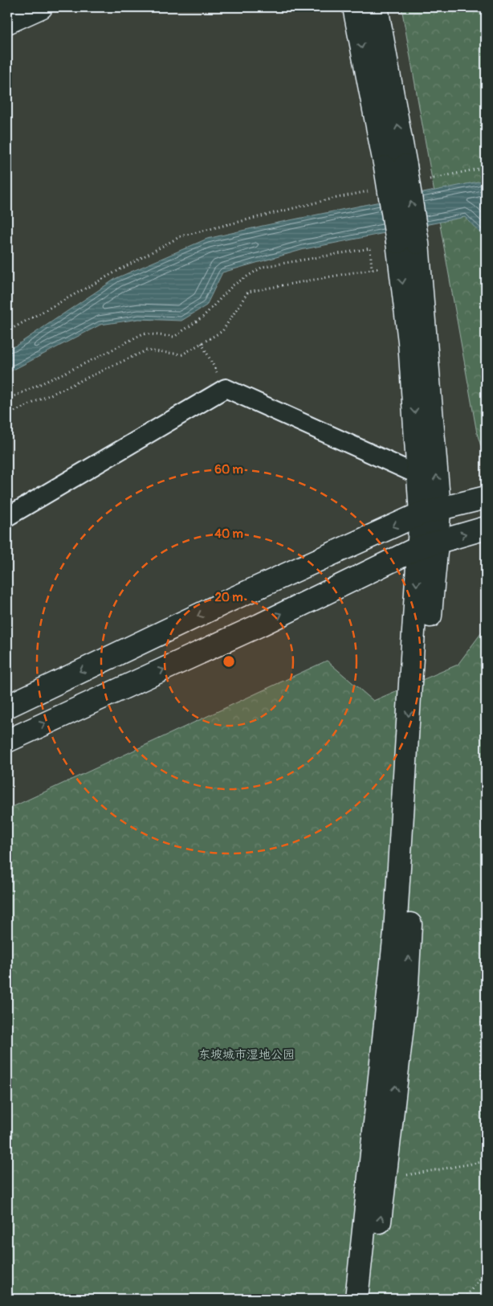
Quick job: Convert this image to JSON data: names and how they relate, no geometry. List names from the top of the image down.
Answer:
{
  "parks": ["东坡城市湿地公园"],
  "rings": ["60 m", "40 m", "20 m"]
}
